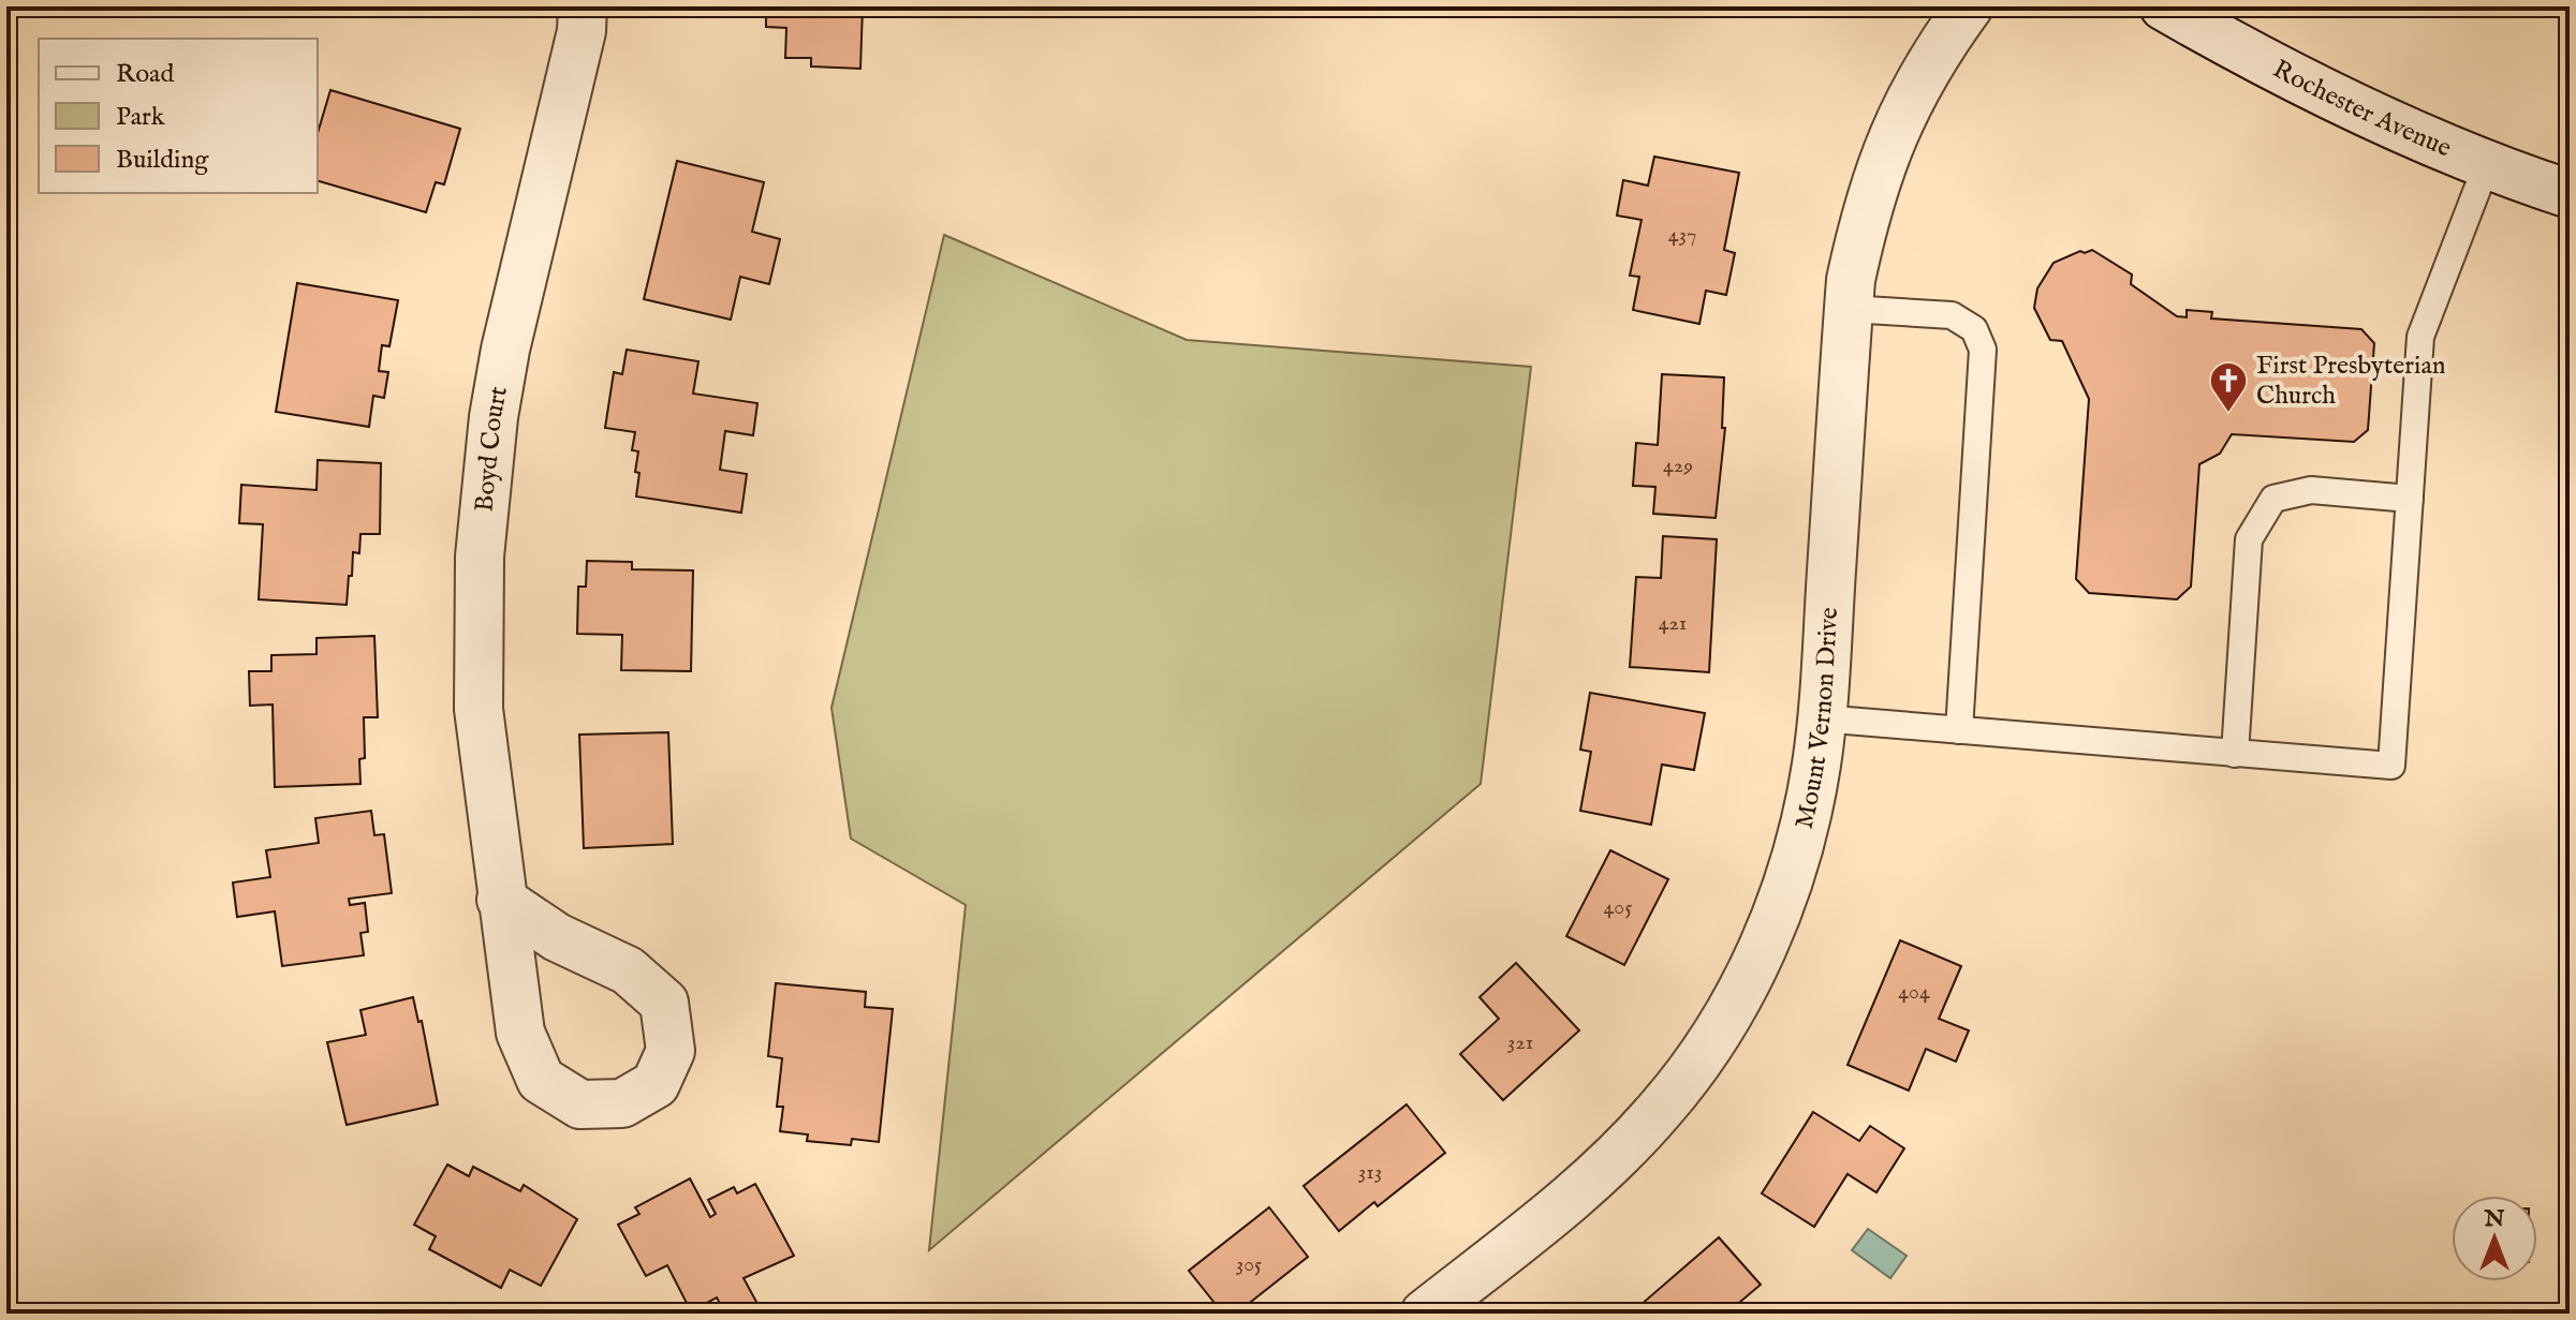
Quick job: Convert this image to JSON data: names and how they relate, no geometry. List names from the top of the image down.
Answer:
{
  "streets": {
    "street": ["Rochester Avenue", "Boyd Court", "Mount Vernon Drive"]
  },
  "places": {
    "church": ["First Presbyterian Church"]
  },
  "house_numbers": [
    "437",
    "429",
    "421",
    "405",
    "404",
    "321",
    "313",
    "305"
  ],
  "legend": ["Road", "Park", "Building"],
  "north": "top"
}
